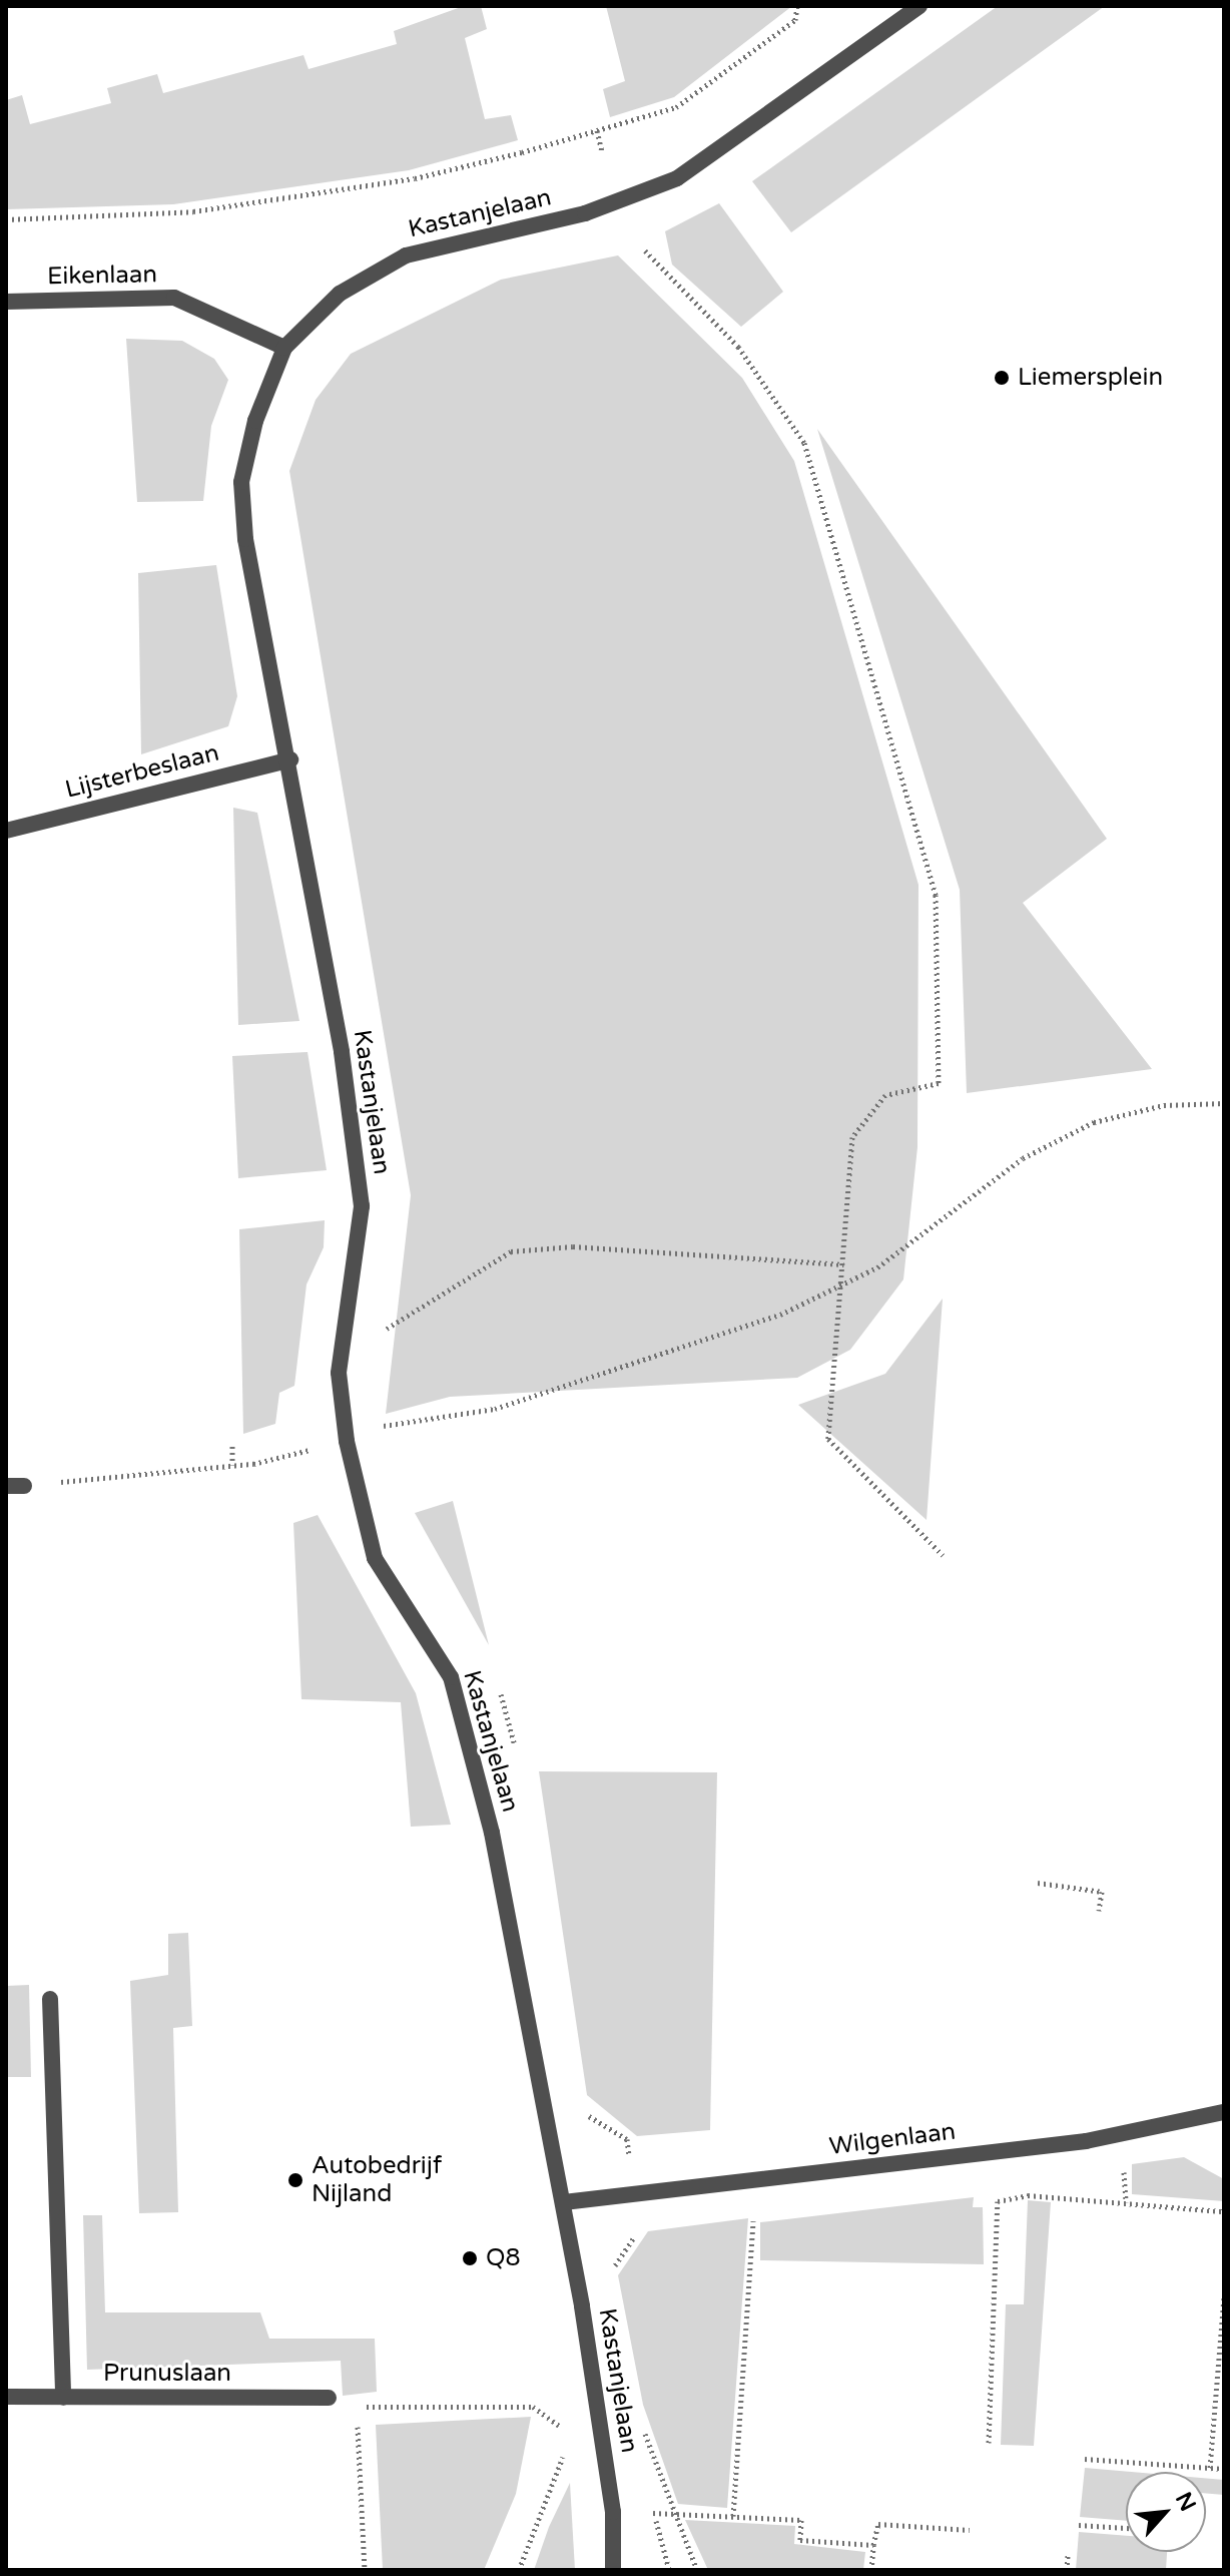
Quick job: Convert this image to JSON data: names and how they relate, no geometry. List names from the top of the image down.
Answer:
{
  "streets": {
    "street": [
      "Kastanjelaan",
      "Eikenlaan",
      "Lijsterbeslaan",
      "Wilgenlaan",
      "Prunuslaan"
    ]
  },
  "crossings": [
    ["Kastanjelaan", "Eikenlaan"],
    ["Kastanjelaan", "Lijsterbeslaan"],
    ["Kastanjelaan", "Wilgenlaan"]
  ],
  "places": ["Liemersplein", "Autobedrijf Nijland", "Q8"],
  "north": "top right"
}
